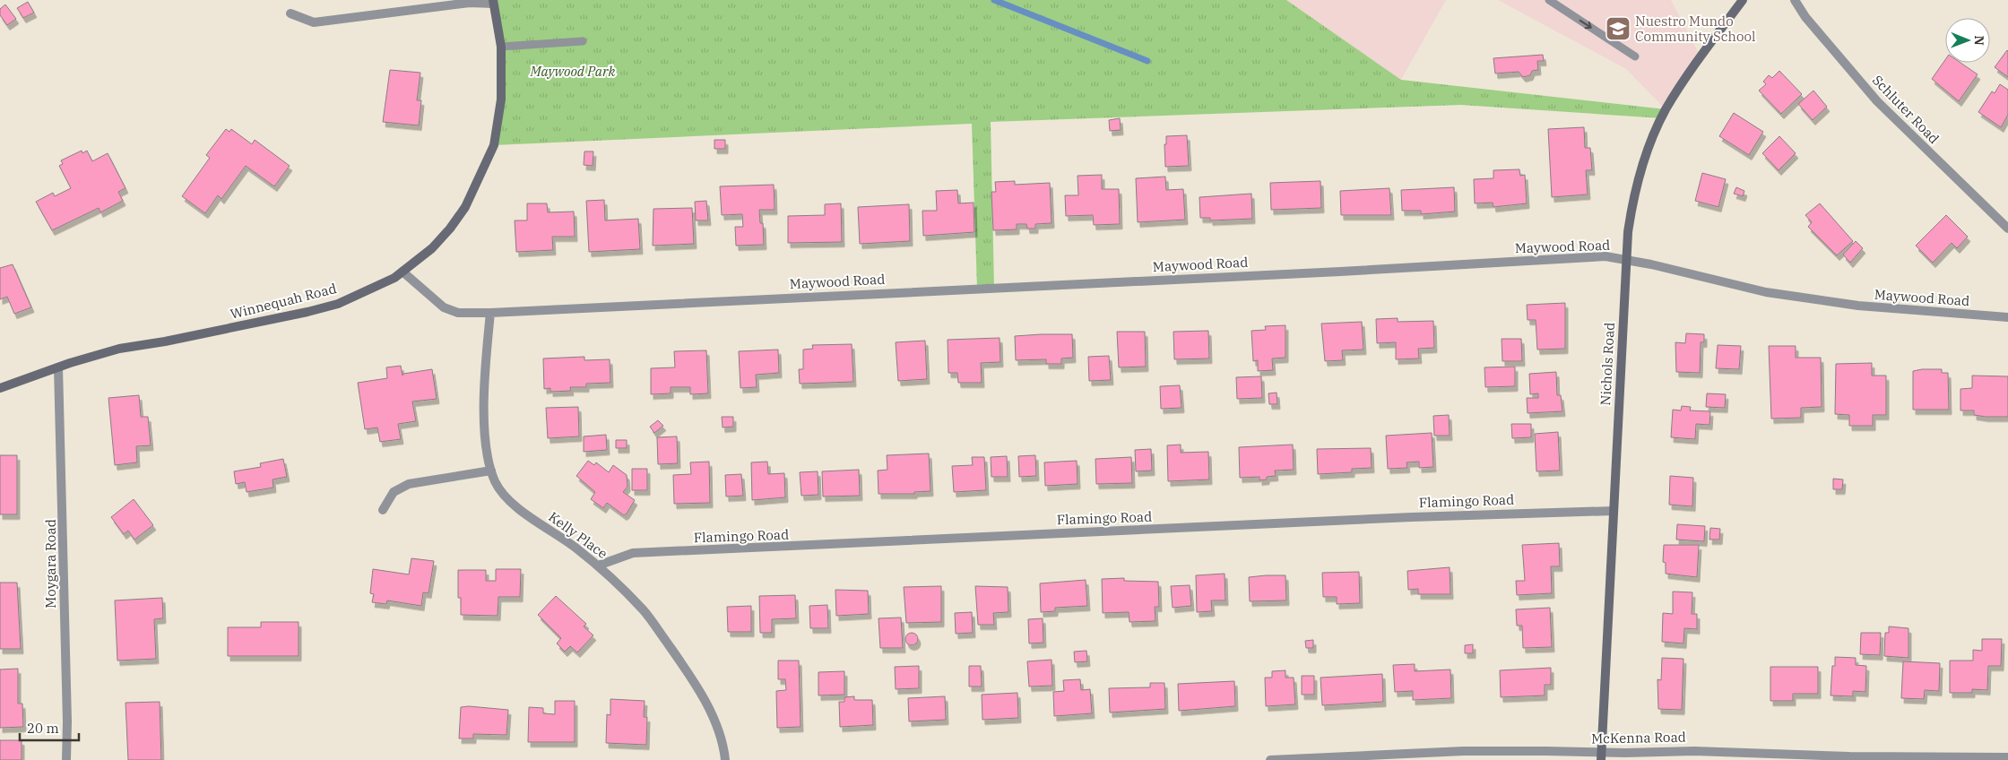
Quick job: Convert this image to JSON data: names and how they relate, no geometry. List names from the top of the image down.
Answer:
{
  "streets": {
    "street": [
      "Schluter Road",
      "Maywood Road",
      "Winnequah Road",
      "Nichols Road",
      "Flamingo Road",
      "Kelly Place",
      "Moygara Road",
      "McKenna Road"
    ]
  },
  "crossings": [
    ["Maywood Road", "Winnequah Road"],
    ["Maywood Road", "Nichols Road"],
    ["Maywood Road", "Kelly Place"],
    ["Winnequah Road", "Moygara Road"],
    ["Nichols Road", "Flamingo Road"],
    ["Nichols Road", "McKenna Road"],
    ["Flamingo Road", "Kelly Place"]
  ],
  "parks": ["Maywood Park"],
  "places": {
    "school or university": ["Nuestro Mundo Community School"]
  },
  "scale_bar": "20 m",
  "north": "right"
}
